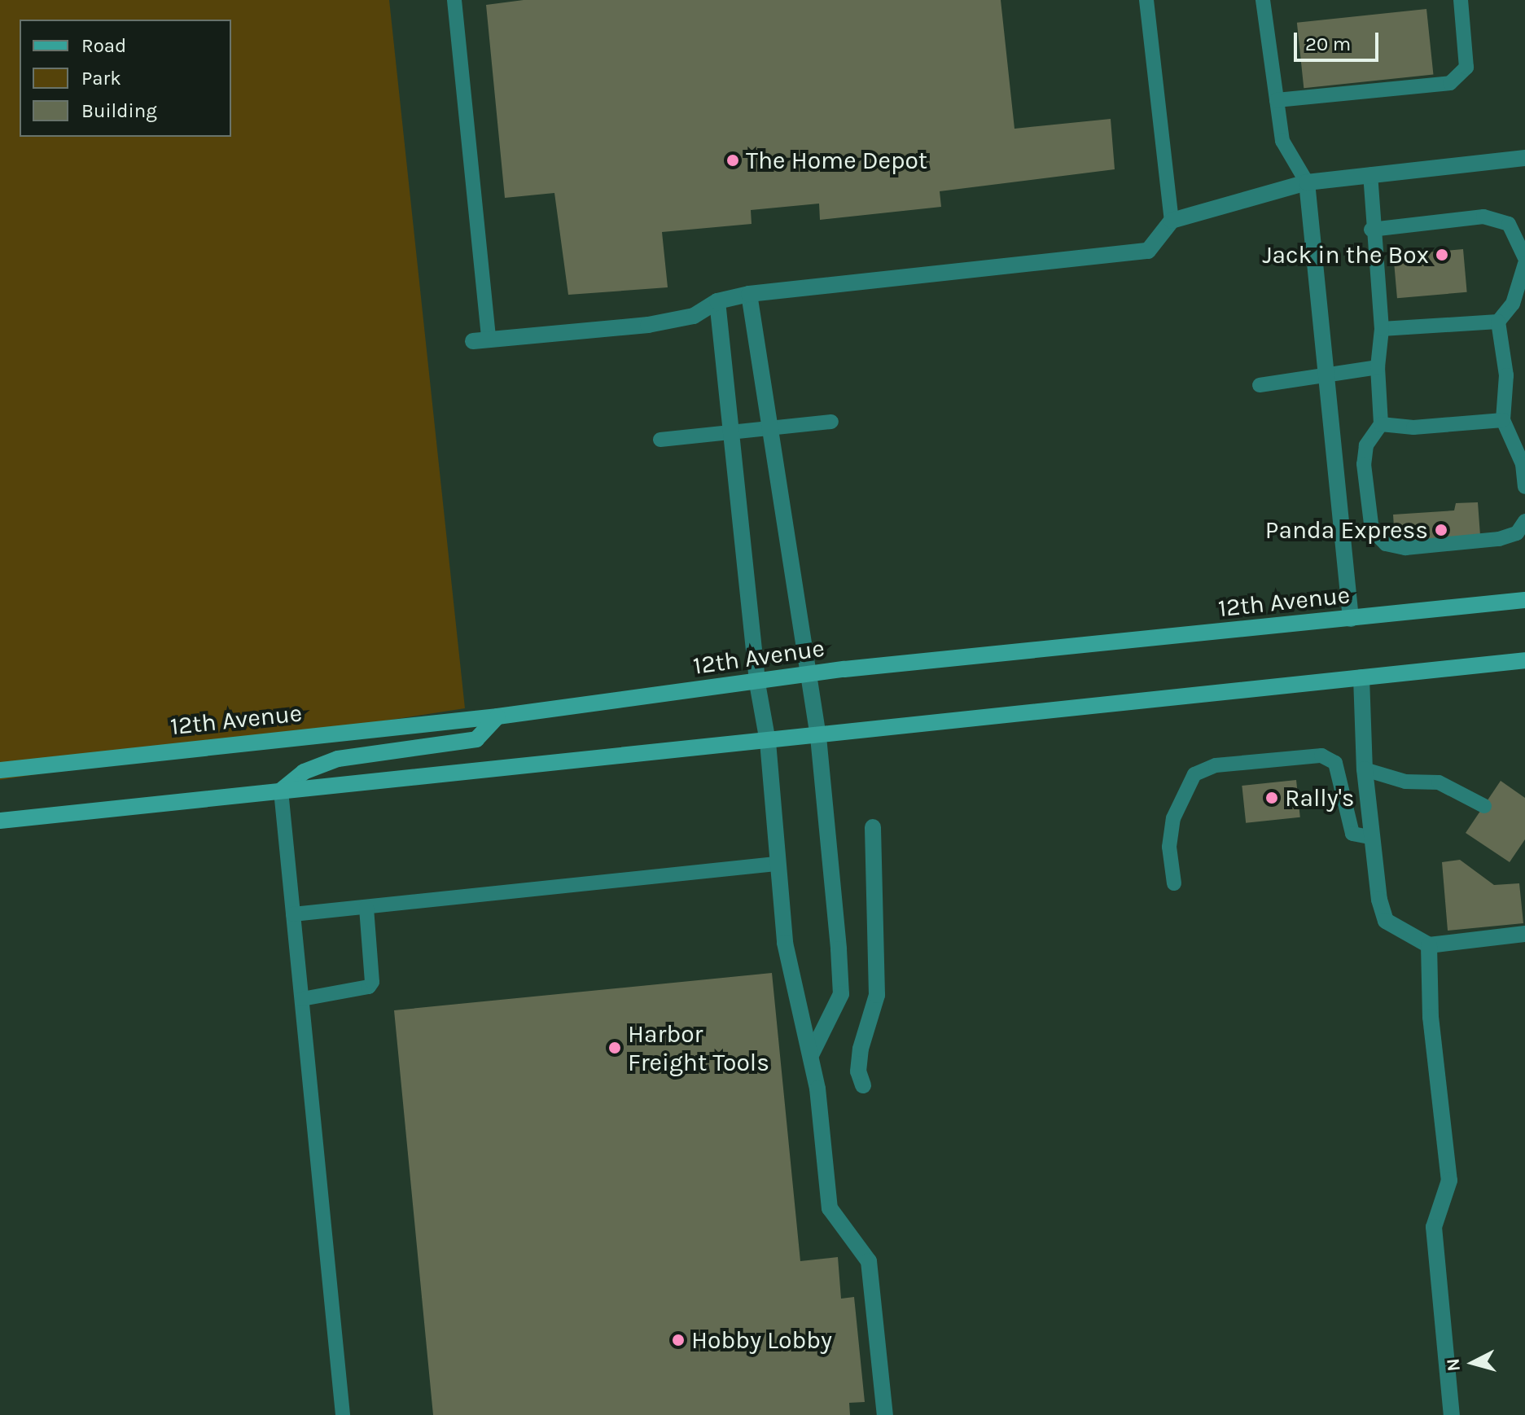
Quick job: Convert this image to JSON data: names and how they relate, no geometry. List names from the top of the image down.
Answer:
{
  "streets": {
    "main road": ["12th Avenue"]
  },
  "places": [
    "The Home Depot",
    "Jack in the Box",
    "Panda Express",
    "Rally's",
    "Harbor Freight Tools",
    "Hobby Lobby"
  ],
  "legend": ["Road", "Park", "Building"],
  "scale_bar": "20 m",
  "north": "left"
}
